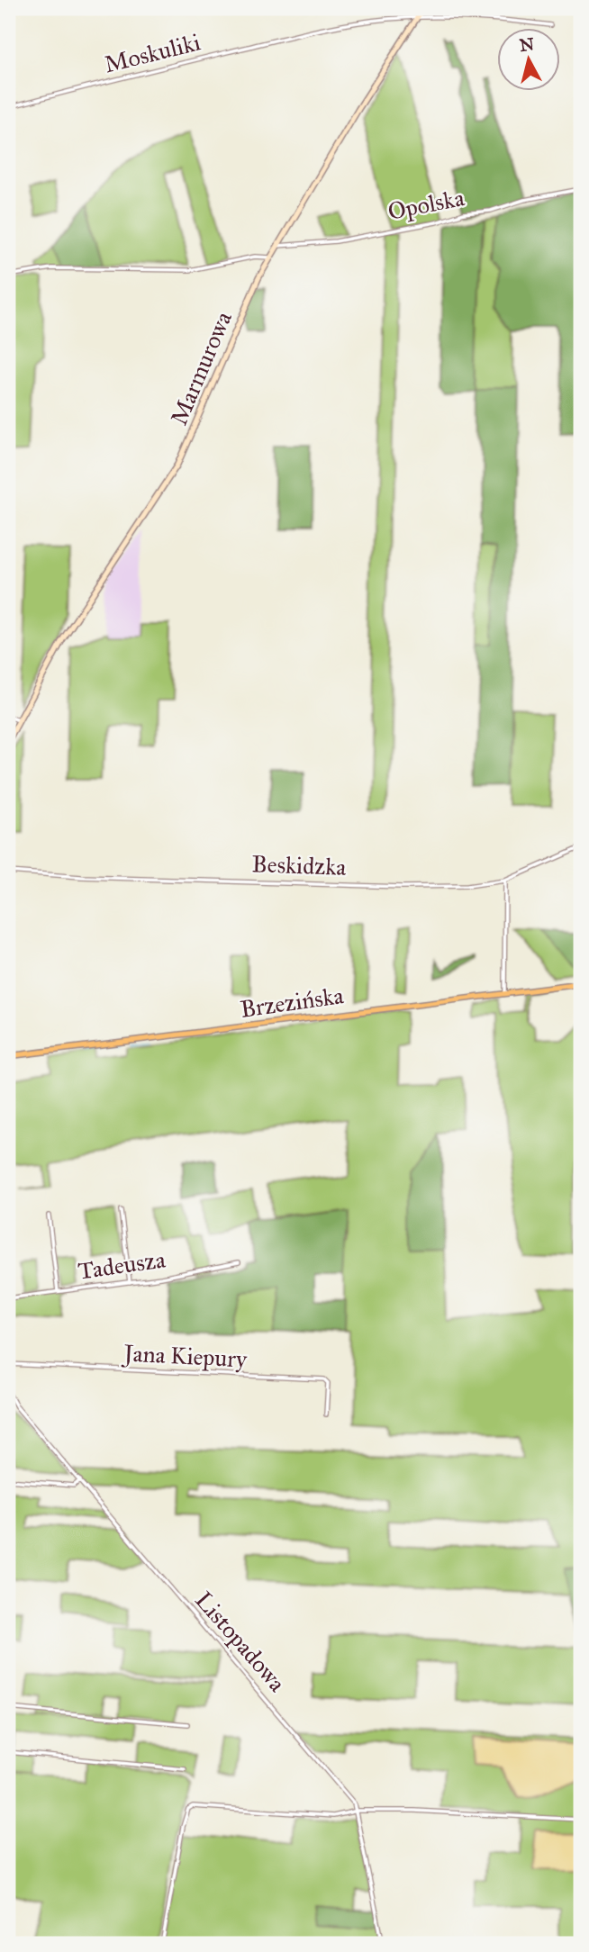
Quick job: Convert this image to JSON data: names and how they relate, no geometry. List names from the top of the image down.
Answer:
{
  "streets": {
    "main road": ["Brzezińska"],
    "street": [
      "Moskuliki",
      "Opolska",
      "Marmurowa",
      "Beskidzka",
      "Tadeusza",
      "Jana Kiepury",
      "Listopadowa"
    ]
  },
  "crossings": [
    ["Moskuliki", "Marmurowa"],
    ["Opolska", "Marmurowa"]
  ],
  "north": "top"
}
